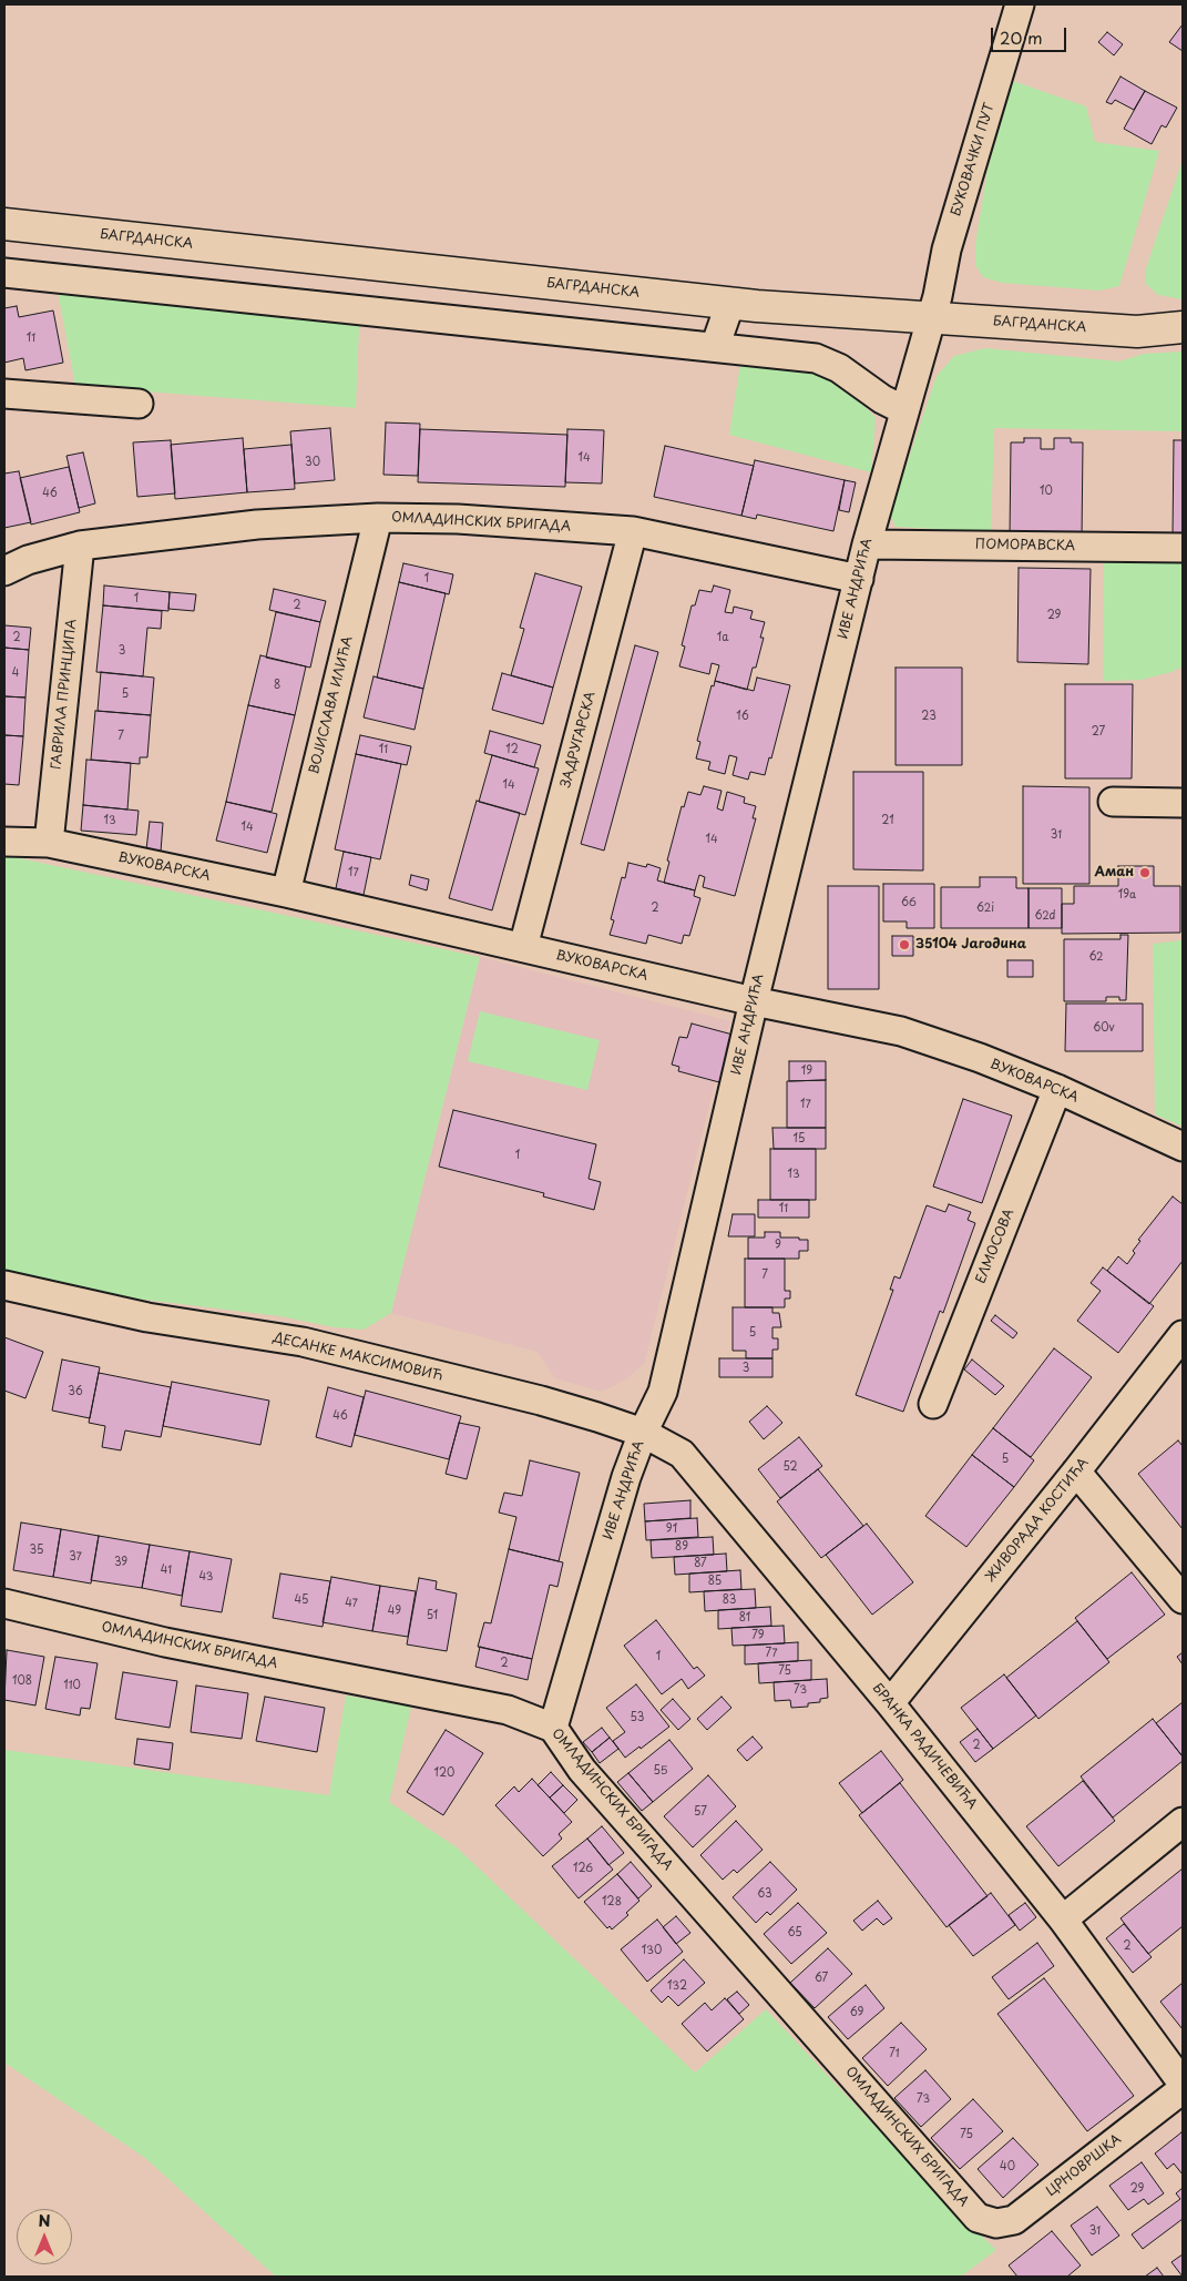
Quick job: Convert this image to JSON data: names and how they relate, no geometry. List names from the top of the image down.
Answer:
{
  "streets": {
    "main road": ["БАГРДАНСКА"],
    "street": [
      "БУКОВАЧКИ ПУТ",
      "ОМЛАДИНСКИХ БРИГАДА",
      "ПОМОРАВСКА",
      "ИВЕ АНДРИЋА",
      "ГАВРИЛА ПРИНЦИПА",
      "ВОЈИСЛАВА ИЛИЋА",
      "ЗАДРУГАРСКА",
      "ВУКОВАРСКА",
      "ЕЛМОСОВА",
      "ДЕСАНКЕ МАКСИМОВИЋ",
      "ЖИВОРАДА КОСТИЋА",
      "БРАНКА РАДИЧЕВИЋА",
      "ЦРНОВРШКА"
    ]
  },
  "crossings": [
    ["БУКОВАЧКИ ПУТ", "БАГРДАНСКА"],
    ["БУКОВАЧКИ ПУТ", "ИВЕ АНДРИЋА"],
    ["БАГРДАНСКА", "ИВЕ АНДРИЋА"],
    ["ОМЛАДИНСКИХ БРИГАДА", "ИВЕ АНДРИЋА"],
    ["ОМЛАДИНСКИХ БРИГАДА", "ГАВРИЛА ПРИНЦИПА"],
    ["ОМЛАДИНСКИХ БРИГАДА", "ВОЈИСЛАВА ИЛИЋА"],
    ["ОМЛАДИНСКИХ БРИГАДА", "ЗАДРУГАРСКА"],
    ["ОМЛАДИНСКИХ БРИГАДА", "ЦРНОВРШКА"],
    ["ПОМОРАВСКА", "ИВЕ АНДРИЋА"],
    ["ИВЕ АНДРИЋА", "ВУКОВАРСКА"],
    ["ИВЕ АНДРИЋА", "ДЕСАНКЕ МАКСИМОВИЋ"],
    ["ИВЕ АНДРИЋА", "БРАНКА РАДИЧЕВИЋА"],
    ["ГАВРИЛА ПРИНЦИПА", "ВУКОВАРСКА"],
    ["ВОЈИСЛАВА ИЛИЋА", "ВУКОВАРСКА"],
    ["ЗАДРУГАРСКА", "ВУКОВАРСКА"],
    ["ВУКОВАРСКА", "ЕЛМОСОВА"],
    ["ДЕСАНКЕ МАКСИМОВИЋ", "БРАНКА РАДИЧЕВИЋА"],
    ["ЖИВОРАДА КОСТИЋА", "БРАНКА РАДИЧЕВИЋА"]
  ],
  "places": ["Аман", "35104 Јагодина"],
  "house_numbers": [
    "11",
    "14",
    "30",
    "10",
    "46",
    "1",
    "1",
    "2",
    "29",
    "2",
    "1a",
    "3",
    "4",
    "8",
    "5",
    "16",
    "23",
    "27",
    "7",
    "11",
    "12",
    "14",
    "13",
    "21",
    "14",
    "31",
    "14",
    "17",
    "19a",
    "66",
    "2",
    "62i",
    "62d",
    "62",
    "60v",
    "19",
    "17",
    "15",
    "1",
    "13",
    "11",
    "9",
    "7",
    "5",
    "3",
    "36",
    "46",
    "5",
    "52",
    "91",
    "89",
    "35",
    "37",
    "39",
    "87",
    "41",
    "43",
    "85",
    "45",
    "83",
    "47",
    "49",
    "51",
    "81",
    "79",
    "77",
    "1",
    "2",
    "75",
    "108",
    "110",
    "73",
    "53",
    "2",
    "55",
    "120",
    "57",
    "126",
    "63",
    "128",
    "65",
    "2",
    "130",
    "67",
    "132",
    "69",
    "71",
    "73",
    "75",
    "40",
    "29",
    "31"
  ],
  "scale_bar": "20 m",
  "north": "top"
}
